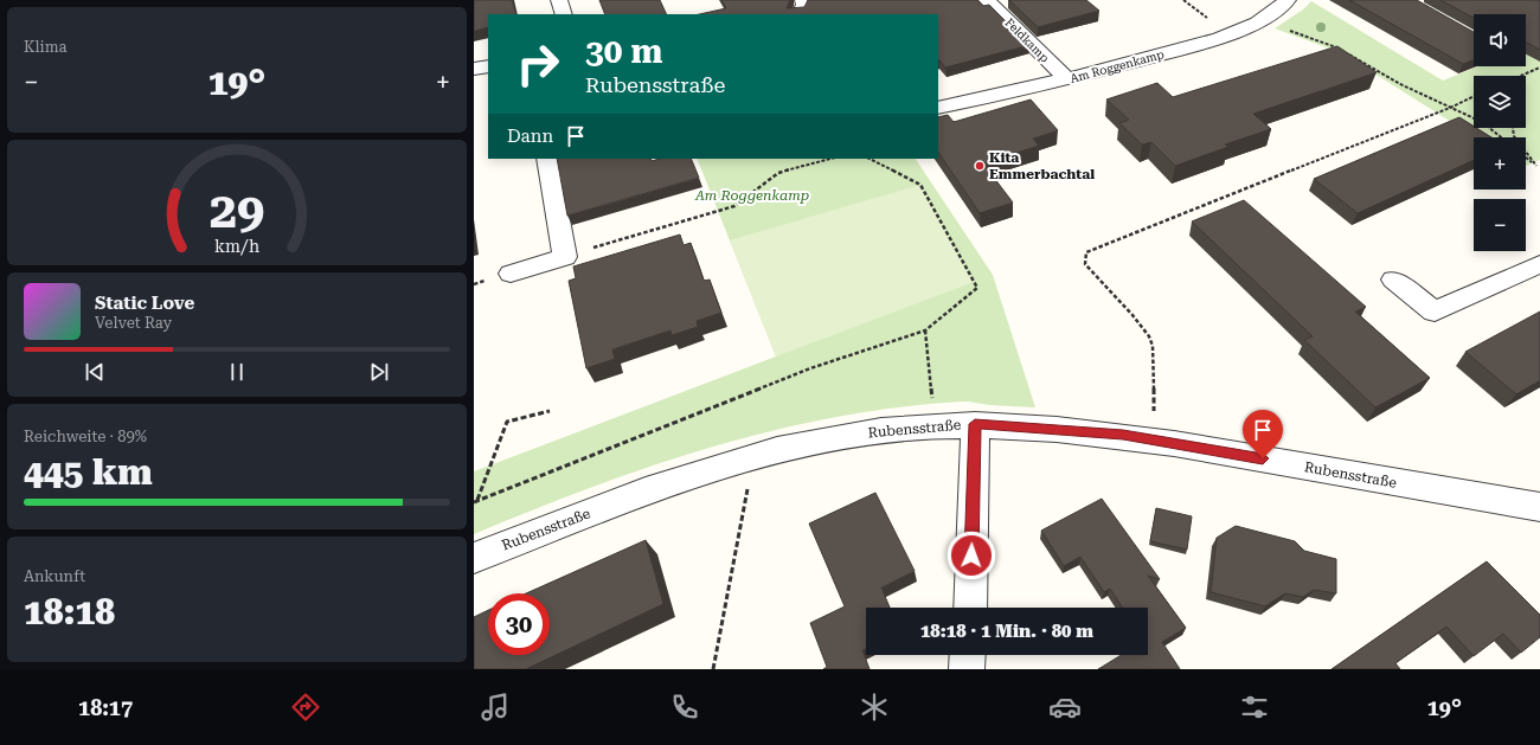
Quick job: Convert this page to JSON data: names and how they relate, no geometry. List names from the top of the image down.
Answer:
{
  "streets": {
    "street": ["Feldkamp", "Am Roggenkamp", "Rubensstraße"]
  },
  "crossings": [
    ["Feldkamp", "Am Roggenkamp"]
  ],
  "parks": ["Am Roggenkamp"],
  "places": ["Kita Emmerbachtal"],
  "page": {
    "tile": [
      "Klima",
      ["Reichweite · 89%", "445 km"],
      ["Ankunft", "18:18"]
    ],
    "map_buttons": ["+", "−"],
    "turn": ["30 m", "Rubensstraße"],
    "heat": ["−", "19°", "+"],
    "then": "Dann",
    "song": ["Static Love", "Velvet Ray"],
    "limit": "30",
    "trip": "18:18 · 1 Min. · 80 m",
    "tabs": ["18:17", "19°"],
    "gauge": ["29", "km/h"]
  }
}
